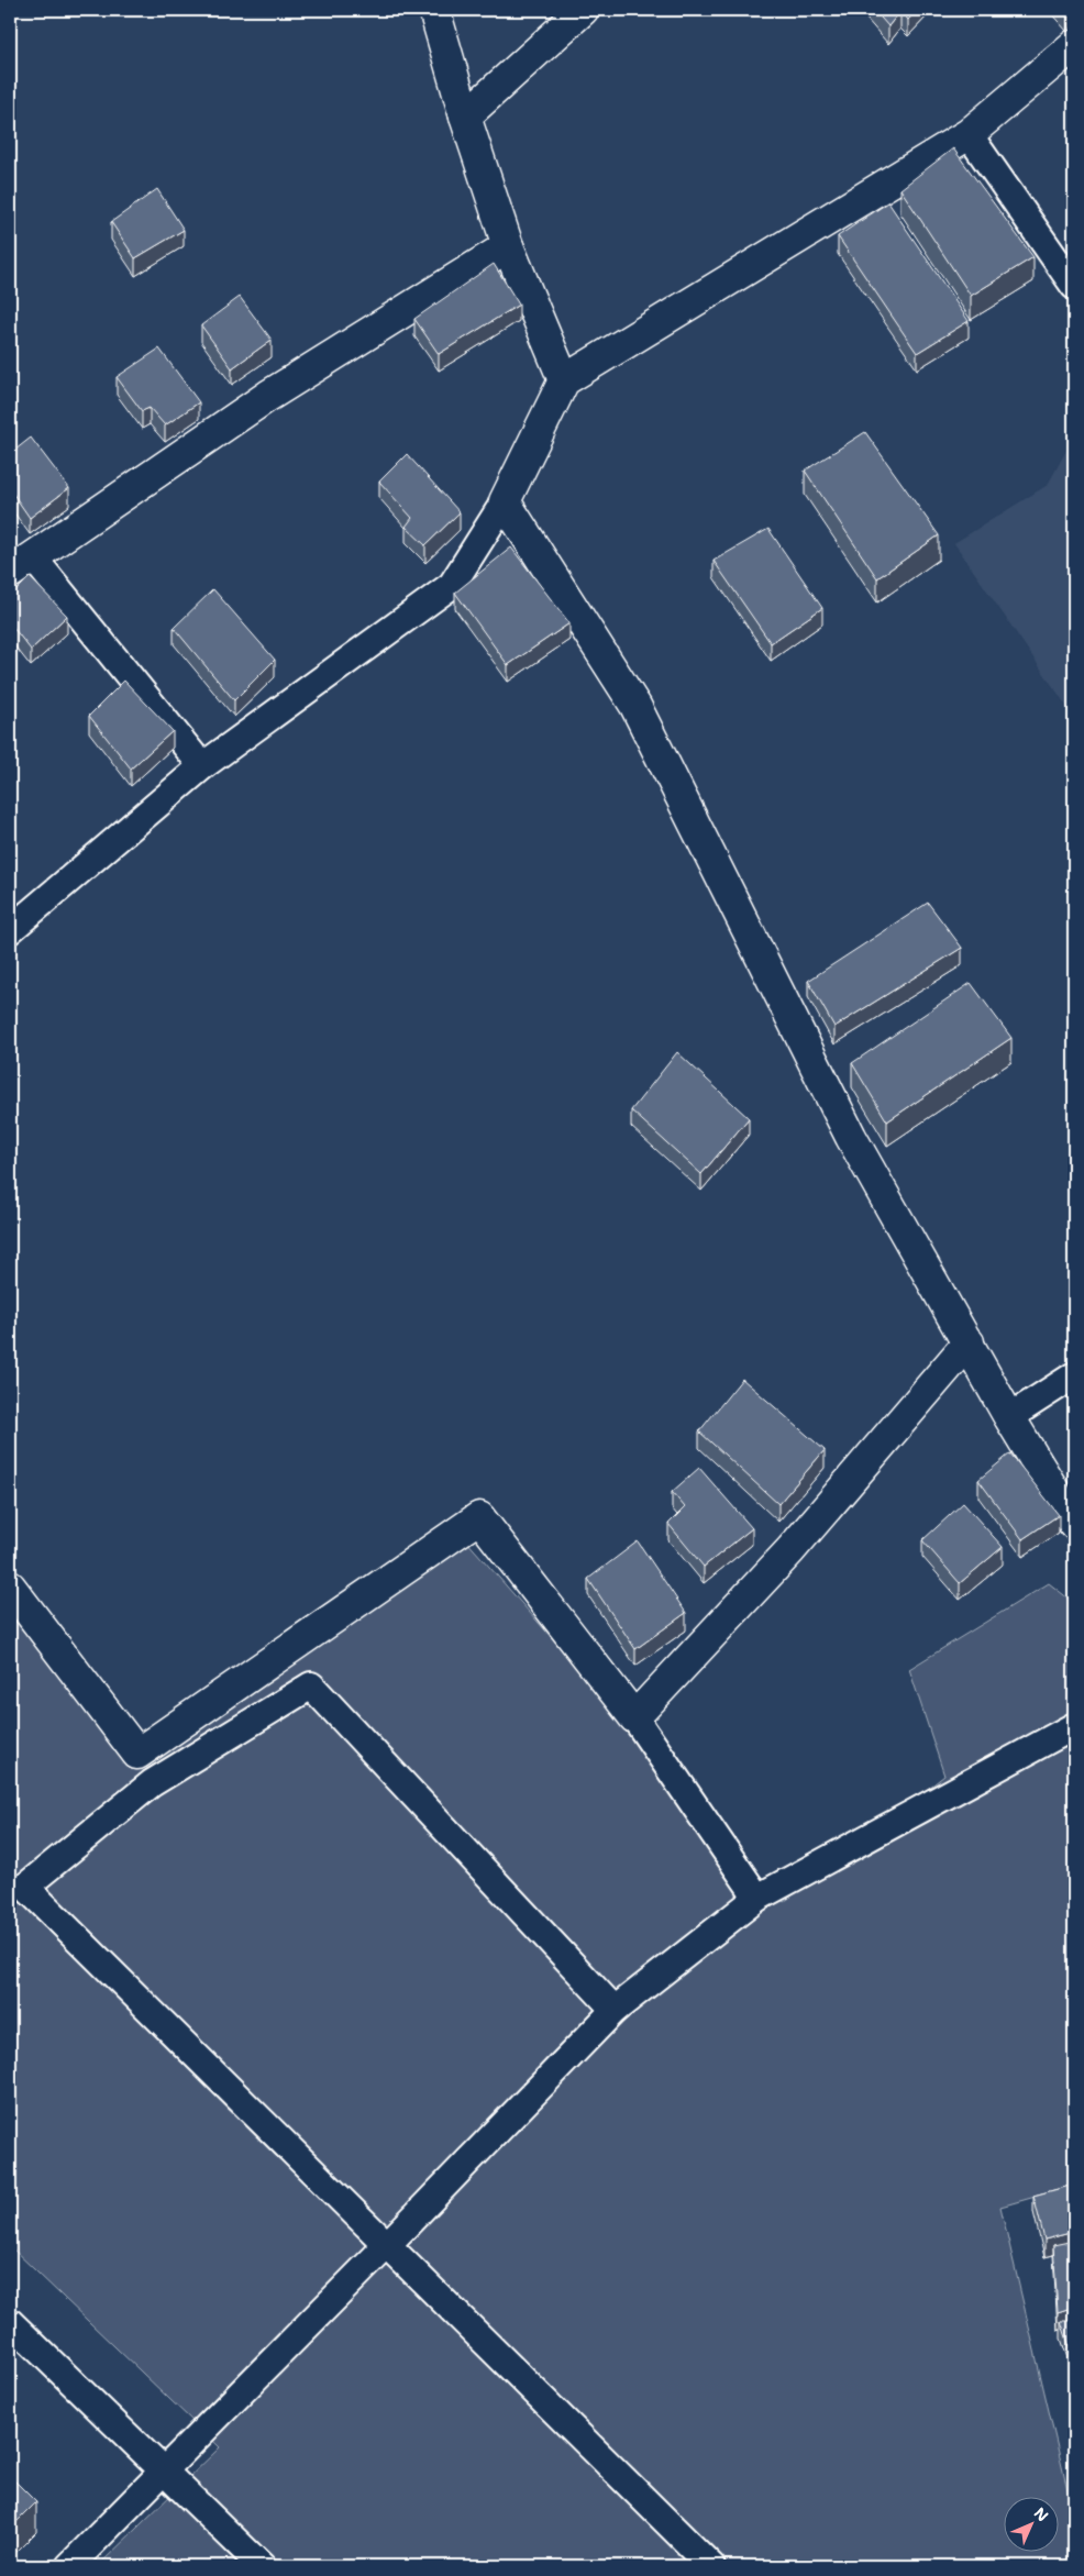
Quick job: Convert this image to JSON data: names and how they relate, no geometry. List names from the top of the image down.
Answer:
{
  "north": "top right"
}
